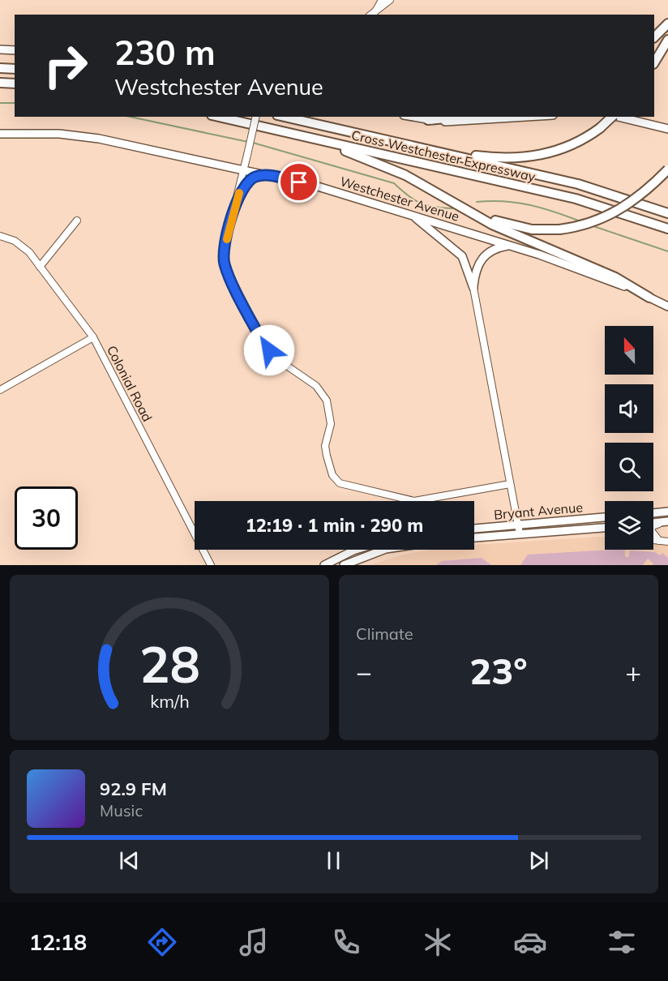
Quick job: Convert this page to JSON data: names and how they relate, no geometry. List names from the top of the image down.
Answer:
{
  "streets": {
    "highway": ["Cross Westchester Expressway"],
    "main road": ["Westchester Avenue", "Bryant Avenue"],
    "street": ["Colonial Road"]
  },
  "north": "top",
  "page": {
    "turn": ["230 m", "Westchester Avenue"],
    "limit": "30",
    "trip": "12:19 · 1 min · 290 m",
    "tile": "Climate",
    "heat": ["−", "23°", "+"],
    "song": ["92.9 FM", "Music"],
    "tabs": "12:18",
    "gauge": ["28", "km/h"]
  }
}
